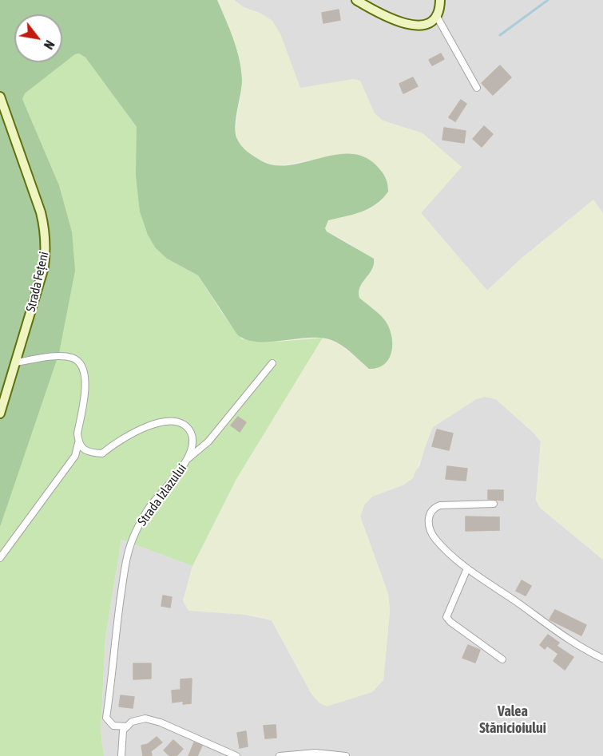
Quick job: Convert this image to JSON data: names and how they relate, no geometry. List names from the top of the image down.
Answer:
{
  "streets": {
    "street": ["Strada Fețeni", "Strada Izlazului"]
  },
  "districts": ["Valea Stănicioiului"],
  "north": "bottom right"
}
